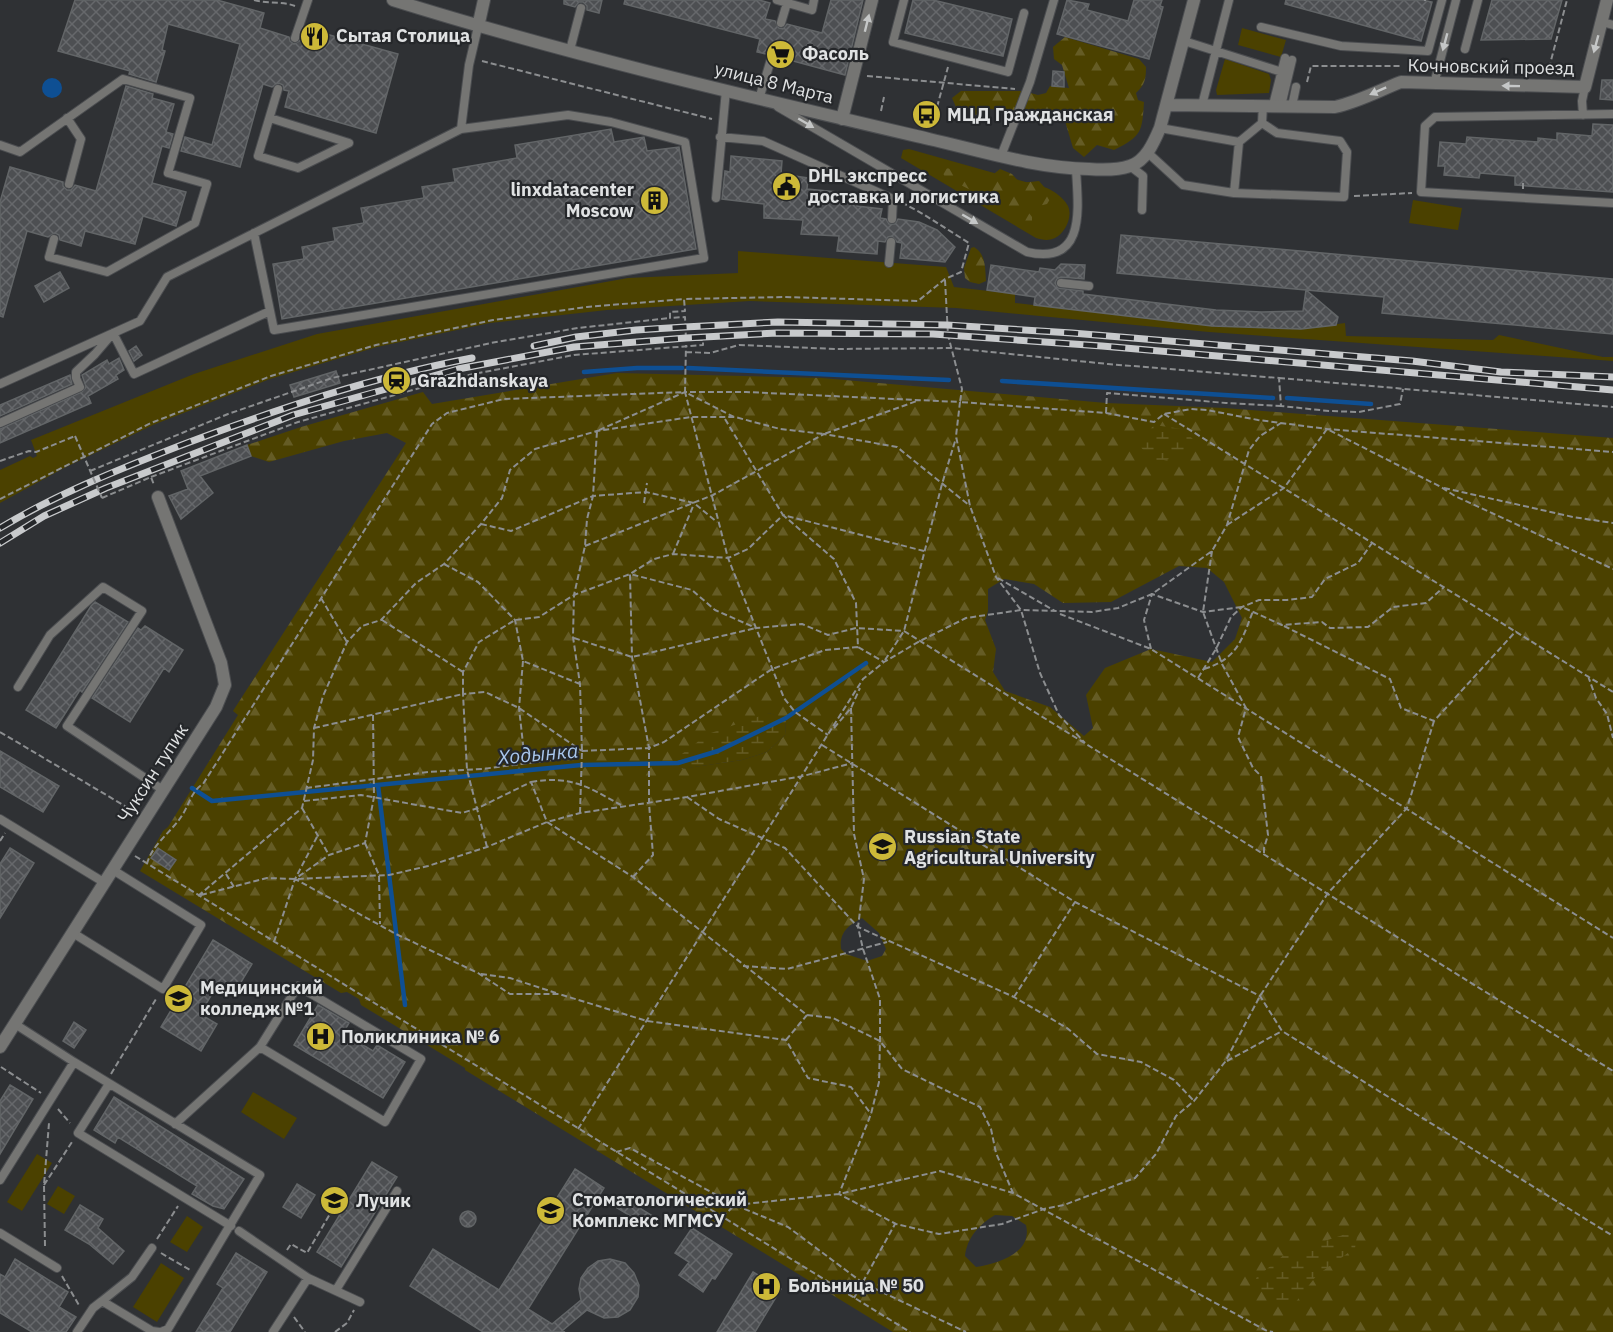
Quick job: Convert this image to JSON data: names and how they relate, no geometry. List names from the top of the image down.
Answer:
{
  "streets": {
    "street": ["Кочновский проезд", "улица 8 Марта", "Чуксин тупик"]
  },
  "one_way": ["Кочновский проезд"],
  "water": ["Ходынка"],
  "places": {
    "restaurant": ["Сытая Столица"],
    "supermarket": ["Фасоль"],
    "bus stop": ["МЦД Гражданская"],
    "public building": ["DHL экспресс доставка и логистика"],
    "building": ["linxdatacenter Moscow"],
    "station": ["Grazhdanskaya"],
    "school or university": [
      "Russian State Agricultural University",
      "Медицинский колледж №1",
      "Лучик",
      "Стоматологический Комплекс МГМСУ"
    ],
    "hospital": ["Поликлиника № 6", "Больница № 50"]
  }
}
